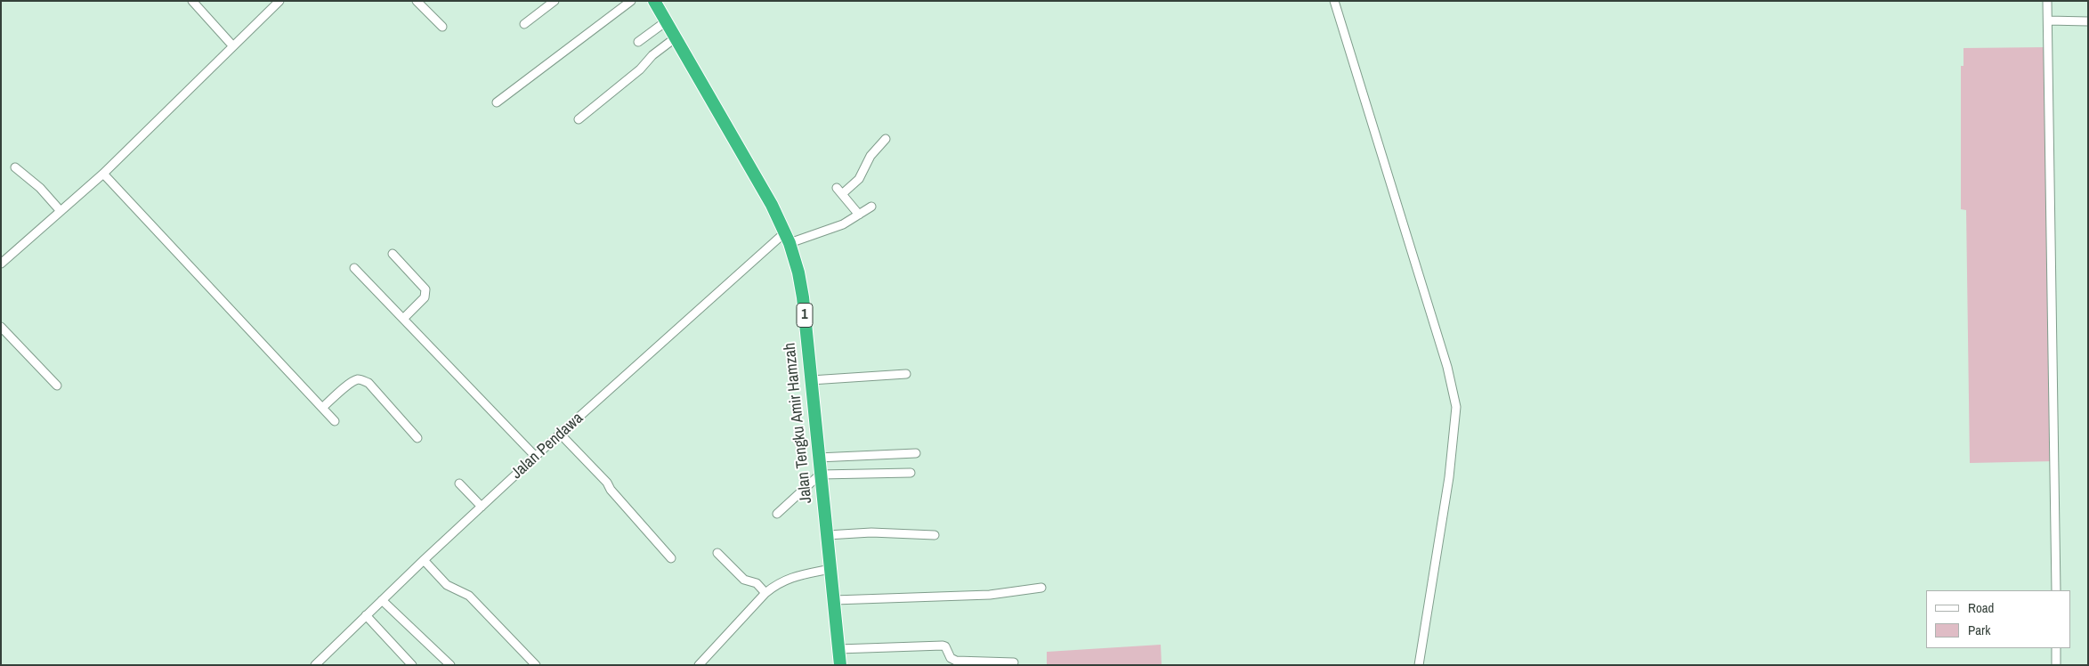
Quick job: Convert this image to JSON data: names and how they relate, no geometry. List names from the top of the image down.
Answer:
{
  "streets": {
    "highway": ["1", "Jalan Tengku Amir Hamzah"],
    "street": ["Jalan Pendawa"]
  },
  "crossings": [
    ["Jalan Tengku Amir Hamzah", "Jalan Pendawa"]
  ],
  "legend": ["Road", "Park"]
}
